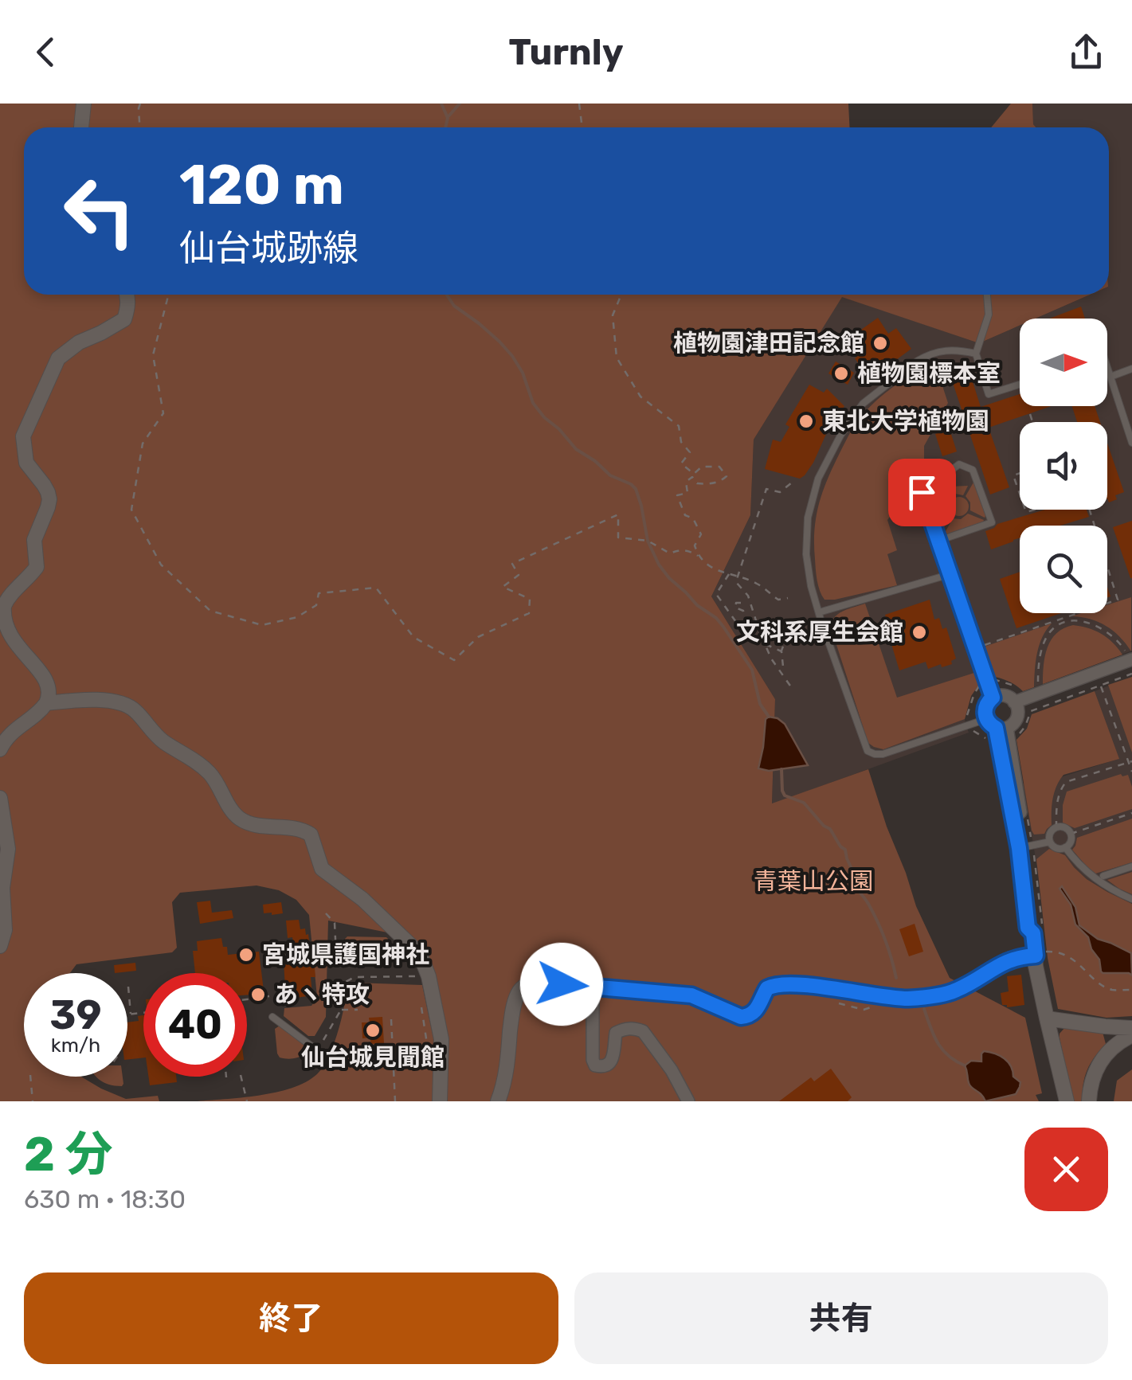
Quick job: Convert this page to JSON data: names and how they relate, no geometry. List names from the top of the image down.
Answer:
{
  "parks": ["青葉山公園"],
  "places": [
    "植物園津田記念館",
    "植物園標本室",
    "東北大学植物園",
    "文科系厚生会館",
    "宮城県護国神社",
    "あヽ特攻",
    "仙台城見聞館"
  ],
  "north": "right",
  "page": {
    "header": "Turnly",
    "turn": ["120 m", "仙台城跡線"],
    "speed": "39 km/h",
    "limit": "40",
    "heading": ["2 分", "630 m · 18:30"],
    "buttons": ["終了", "共有"]
  }
}
